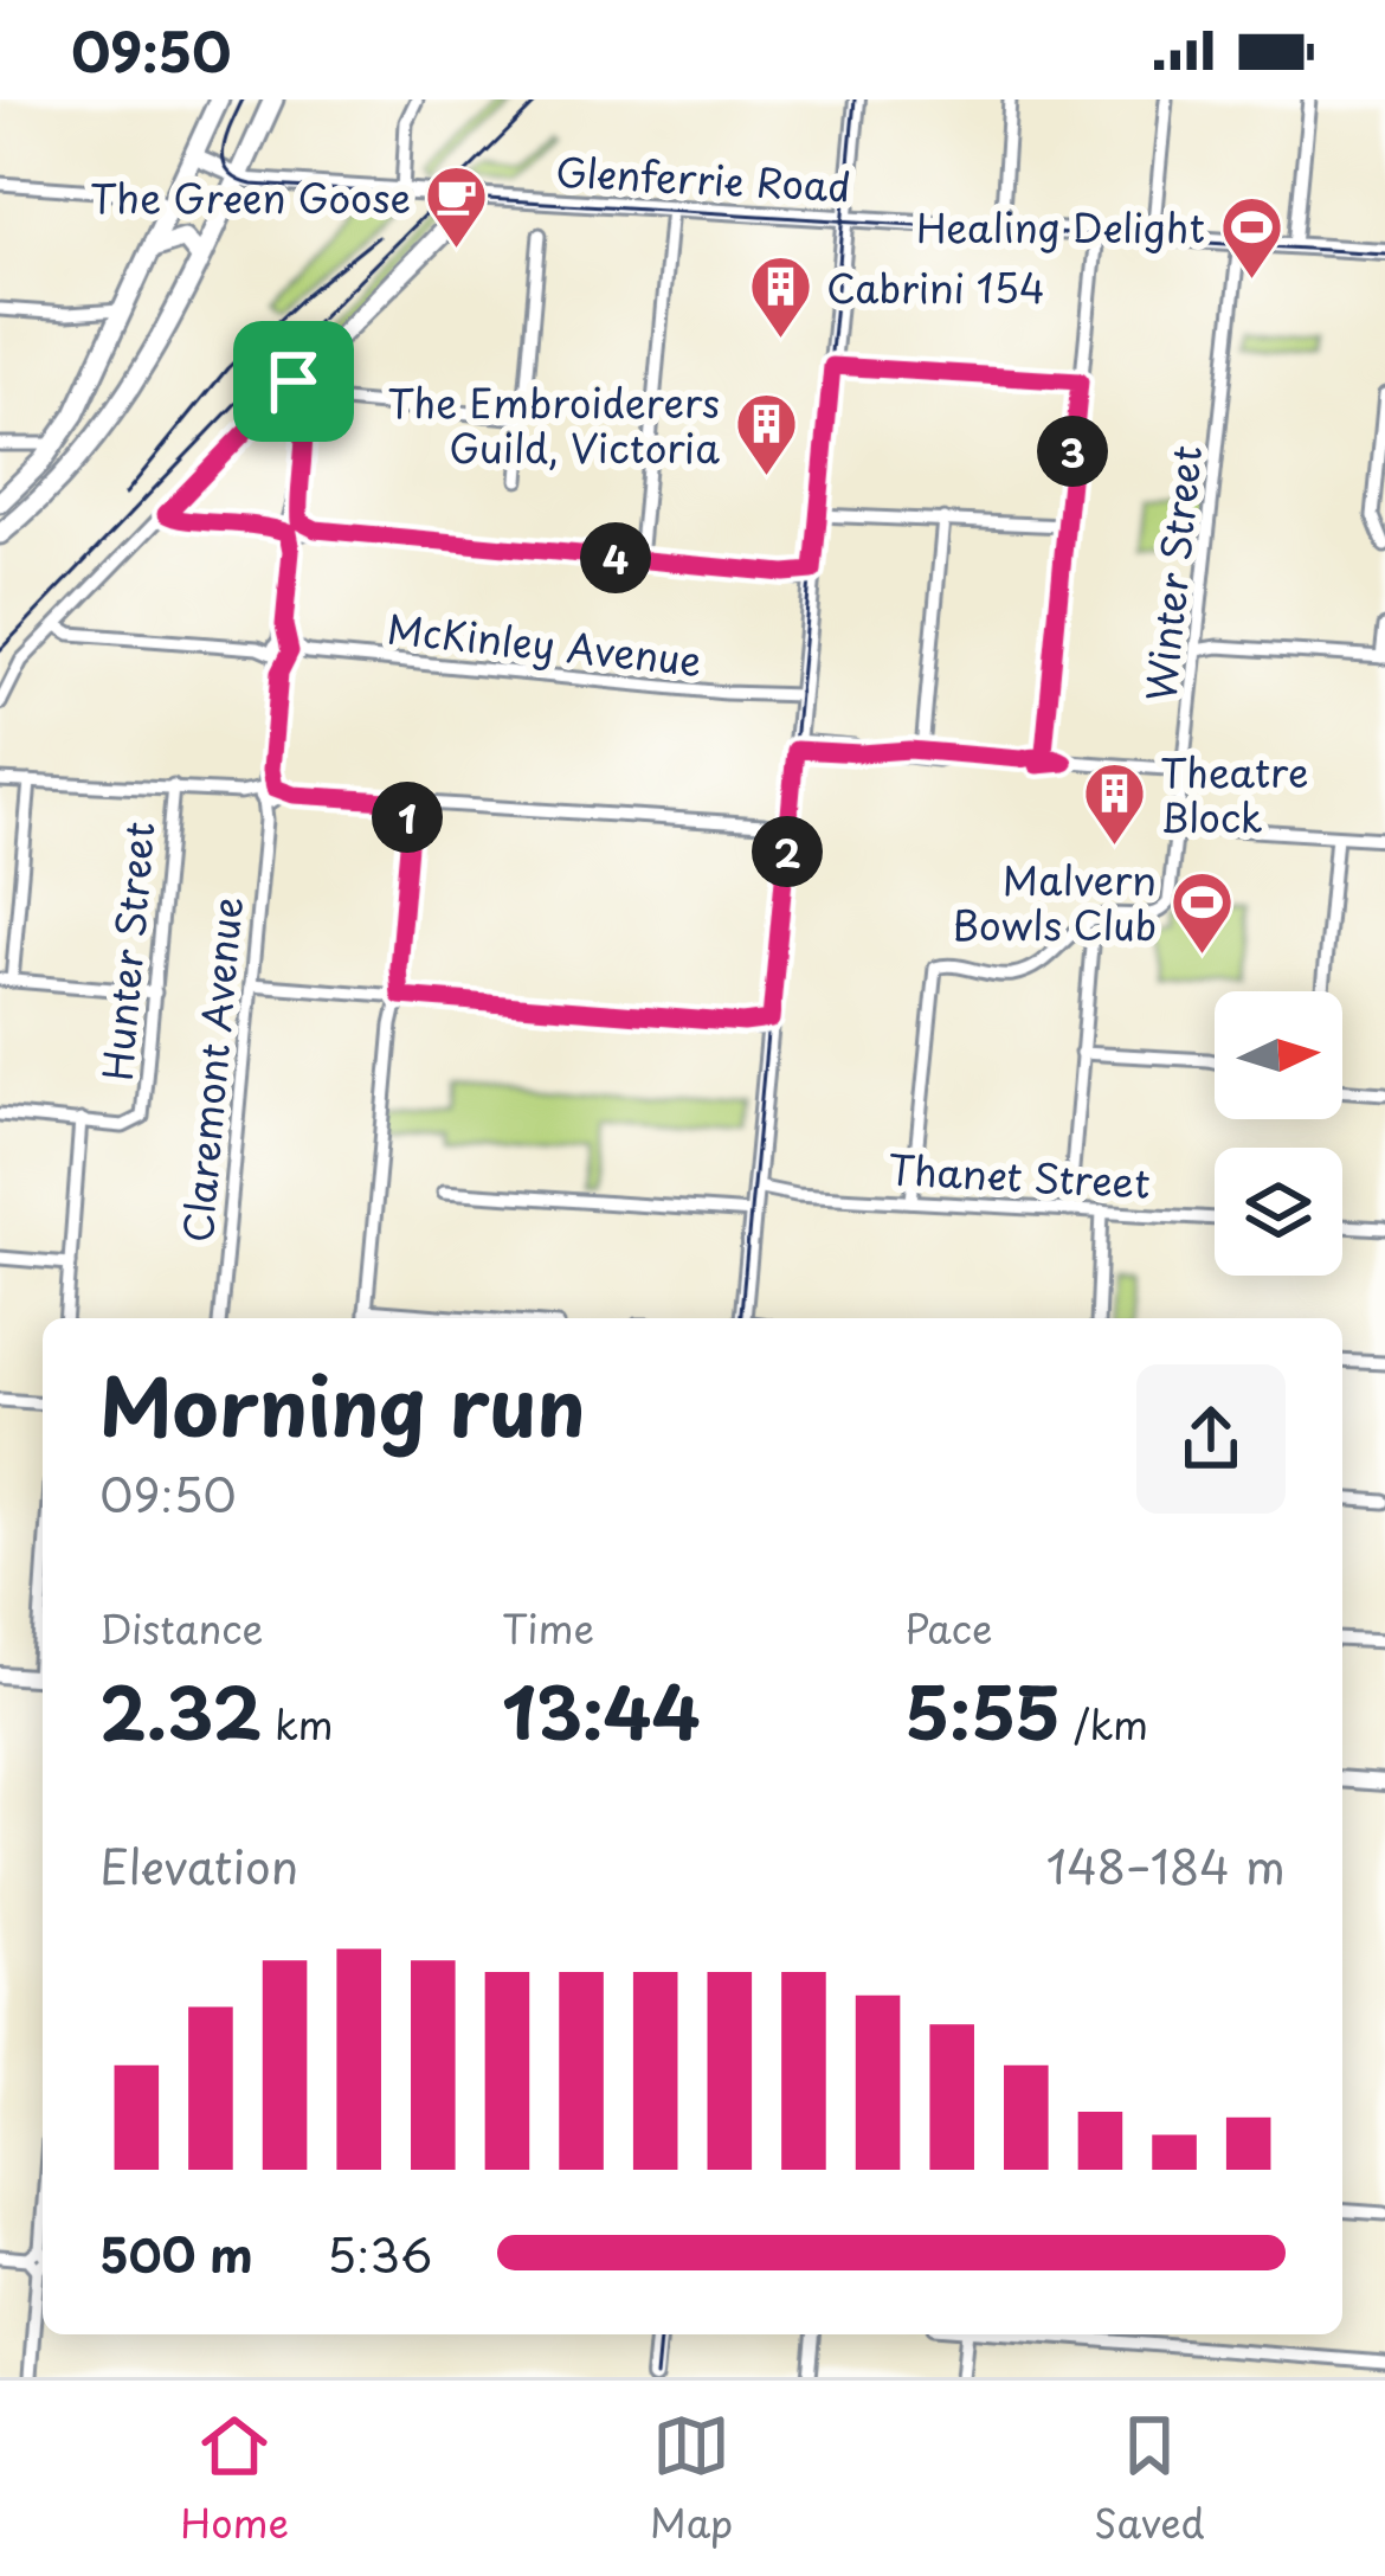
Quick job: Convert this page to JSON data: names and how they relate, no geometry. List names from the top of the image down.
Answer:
{
  "streets": {
    "main road": ["Glenferrie Road"],
    "street": [
      "Winter Street",
      "McKinley Avenue",
      "Hunter Street",
      "Claremont Avenue",
      "Thanet Street"
    ]
  },
  "crossings": [
    ["Glenferrie Road", "Winter Street"]
  ],
  "places": {
    "cafe": ["The Green Goose"],
    "sports": ["Healing Delight", "Malvern Bowls Club"],
    "building": ["Cabrini 154", "The Embroiderers Guild, Victoria", "Theatre Block"]
  },
  "north": "right",
  "page": {
    "status": "09:50",
    "pins": [
      "3",
      "4",
      "1",
      "2"
    ],
    "heading": ["Morning run", "09:50"],
    "stats": [
      ["Distance", "2.32 km"],
      ["Time", "13:44"],
      ["Pace", "5:55 /km"]
    ],
    "chart": ["Elevation", "148–184 m"],
    "list": [
      {
        "name": "500 m",
        "note": "5:36"
      }
    ],
    "tabs": ["Home", "Map", "Saved"]
  }
}
